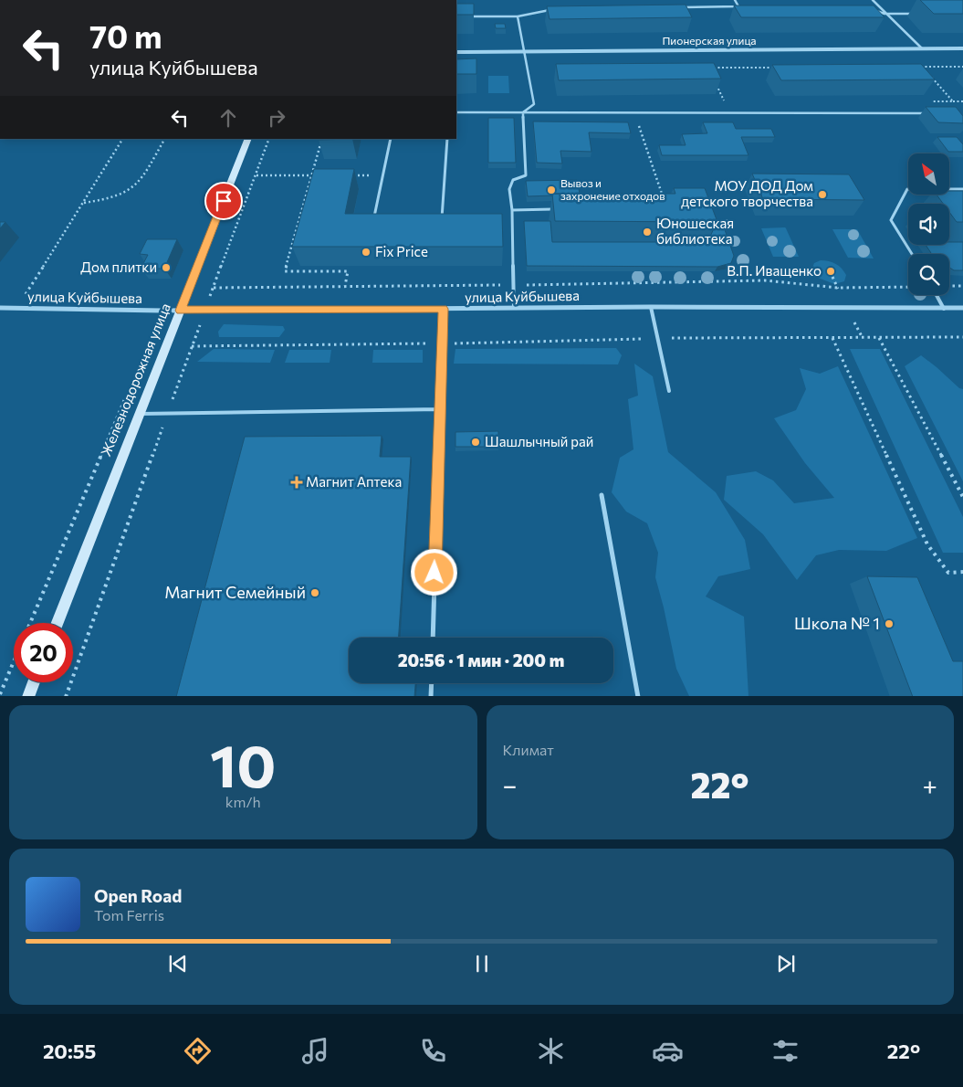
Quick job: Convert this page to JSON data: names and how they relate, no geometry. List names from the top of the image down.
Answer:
{
  "streets": {
    "main road": ["Железнодорожная улица"],
    "street": ["Пионерская улица", "улица Куйбышева"]
  },
  "crossings": [
    ["улица Куйбышева", "Железнодорожная улица"]
  ],
  "places": {
    "other": [
      "Вывоз и захронение отходов",
      "МОУ ДОД Дом детского творчества",
      "Юношеская библиотека",
      "Fix Price",
      "Дом плитки",
      "В.П. Иващенко",
      "Шашлычный рай",
      "Магнит Семейный",
      "Школа № 1"
    ],
    "health": ["Магнит Аптека"]
  },
  "north": "top left",
  "page": {
    "turn": ["70 m", "улица Куйбышева"],
    "limit": "20",
    "trip": "20:56 · 1 мин · 200 m",
    "tile": [
      ["10", "km/h"],
      "Климат"
    ],
    "heat": ["−", "22°", "+"],
    "song": ["Open Road", "Tom Ferris"],
    "tabs": ["20:55", "22°"]
  }
}
